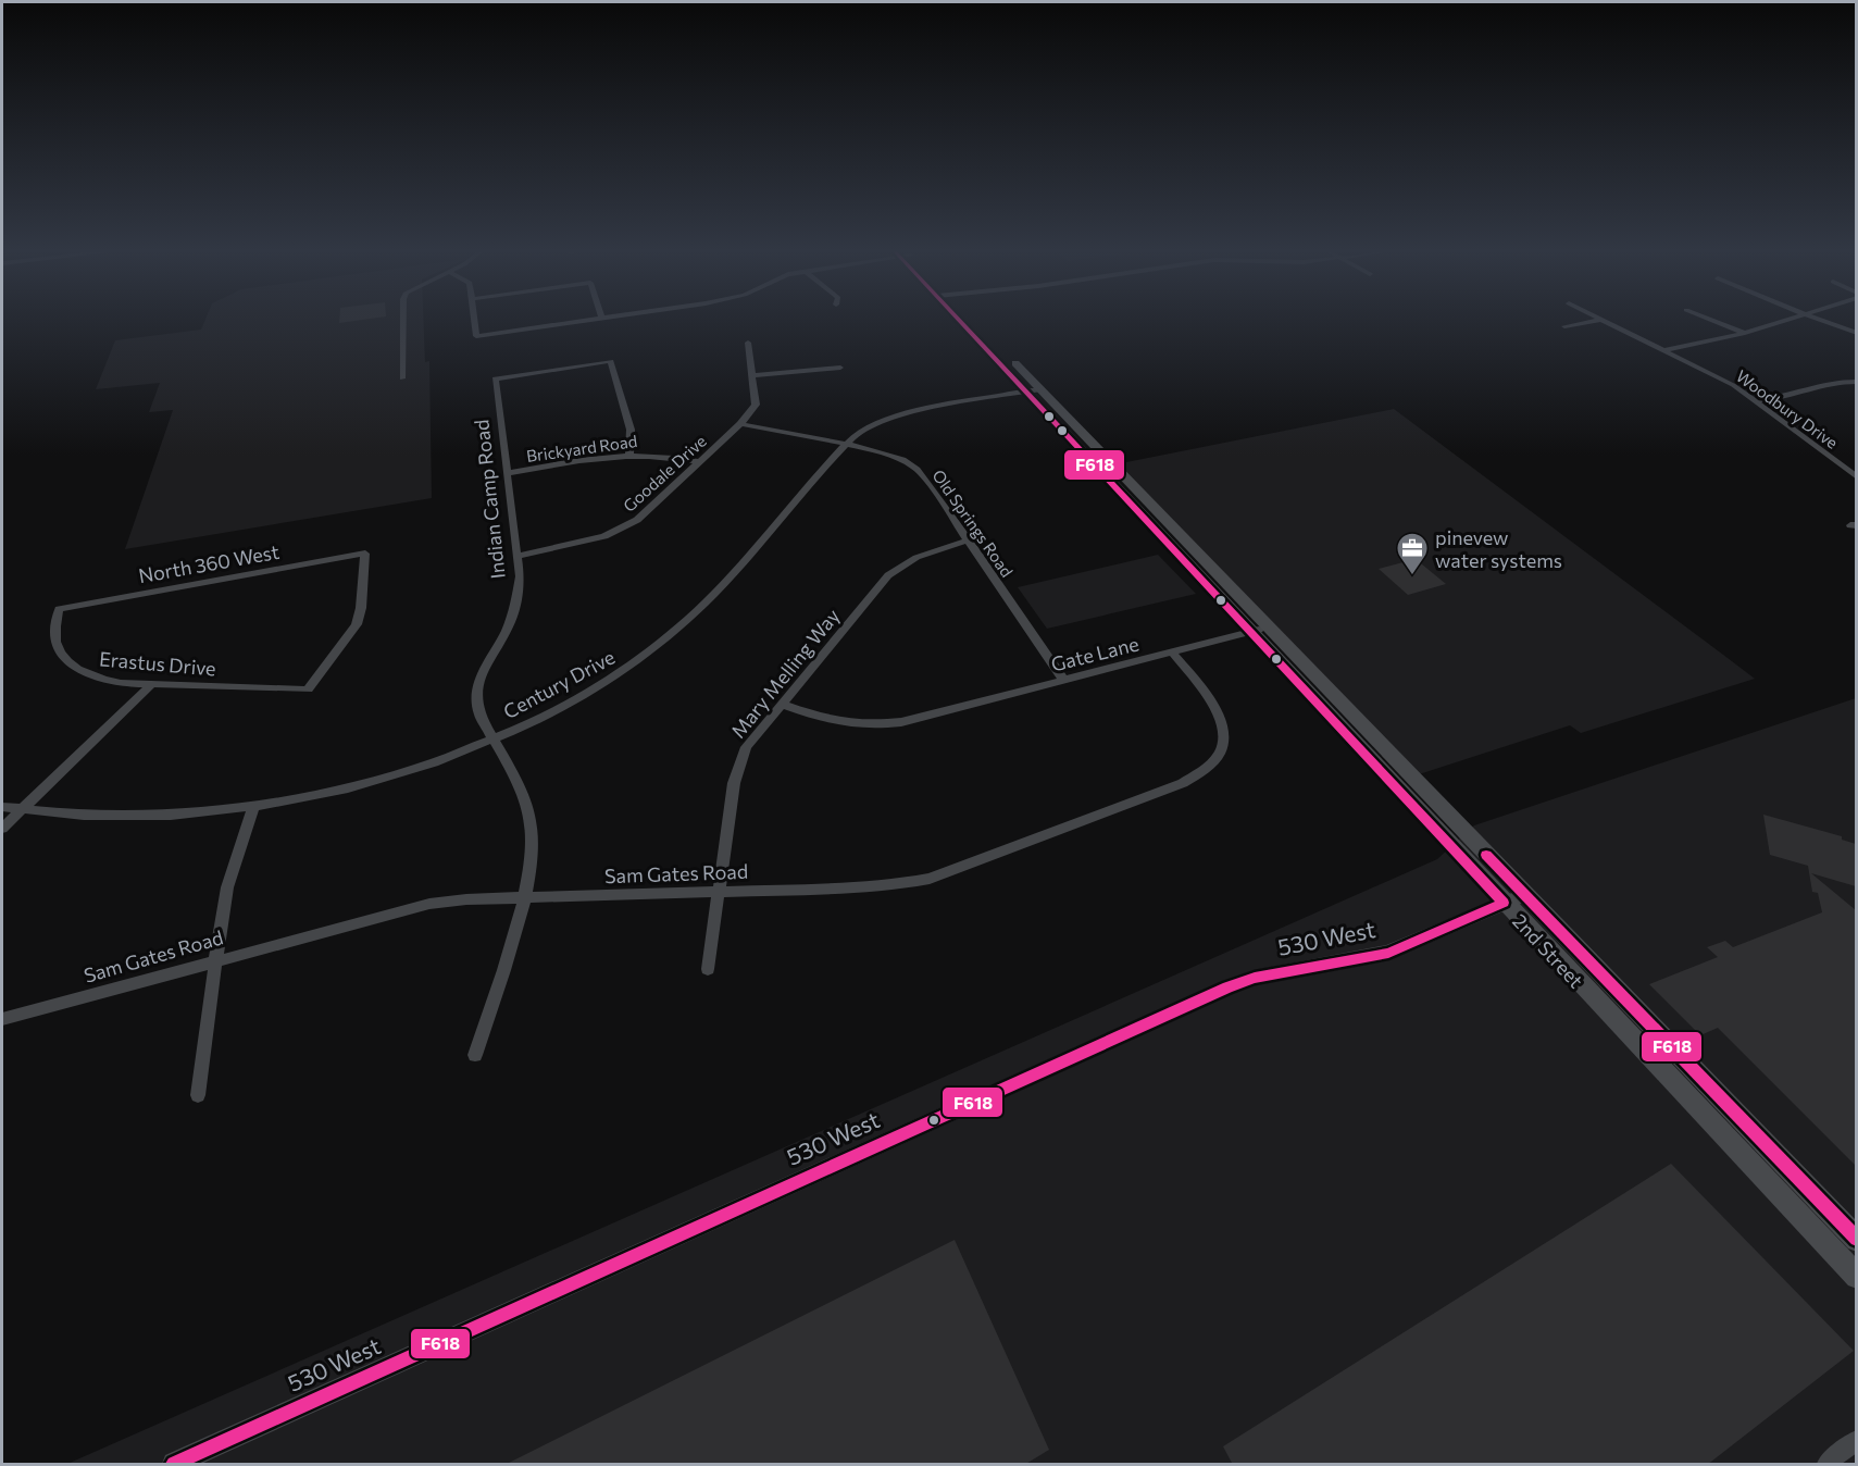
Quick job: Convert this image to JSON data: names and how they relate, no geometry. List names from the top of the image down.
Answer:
{
  "streets": {
    "main road": ["2nd Street"],
    "street": [
      "Woodbury Drive",
      "Brickyard Road",
      "Goodale Drive",
      "Indian Camp Road",
      "Old Springs Road",
      "North 360 West",
      "Gate Lane",
      "Erastus Drive",
      "Mary Melling Way",
      "Century Drive",
      "Sam Gates Road",
      "530 West"
    ]
  },
  "crossings": [
    ["Brickyard Road", "Goodale Drive"],
    ["Brickyard Road", "Indian Camp Road"],
    ["Goodale Drive", "Indian Camp Road"],
    ["Goodale Drive", "Old Springs Road"],
    ["Indian Camp Road", "Century Drive"],
    ["Indian Camp Road", "Sam Gates Road"],
    ["Old Springs Road", "Gate Lane"],
    ["Old Springs Road", "Mary Melling Way"],
    ["Old Springs Road", "Century Drive"],
    ["North 360 West", "Erastus Drive"],
    ["Gate Lane", "Mary Melling Way"],
    ["Gate Lane", "Sam Gates Road"],
    ["Gate Lane", "2nd Street"],
    ["Mary Melling Way", "Sam Gates Road"],
    ["Century Drive", "2nd Street"],
    ["530 West", "2nd Street"]
  ],
  "places": {
    "office": ["pinevew water systems"]
  },
  "lines": ["transit line F618"]
}
